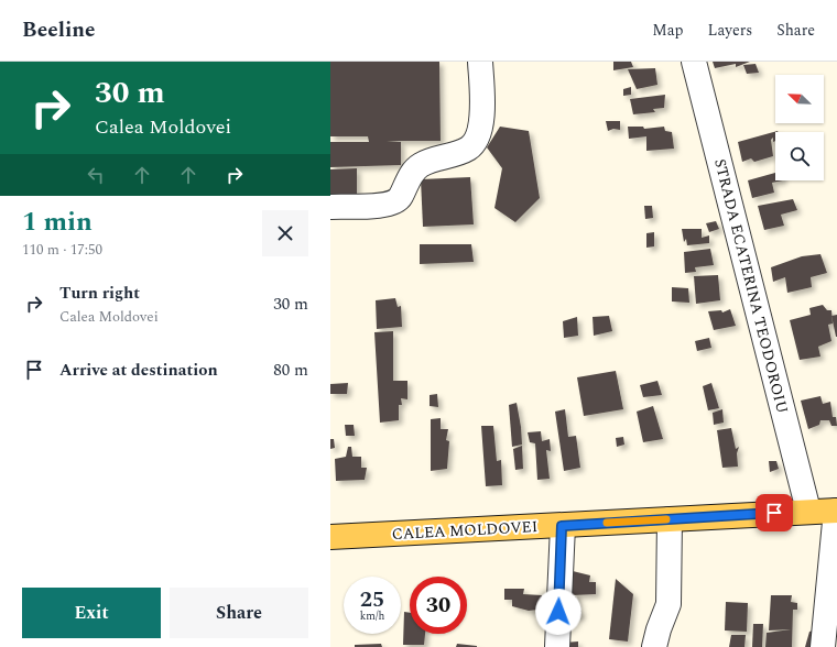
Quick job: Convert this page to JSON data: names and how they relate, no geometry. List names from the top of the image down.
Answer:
{
  "streets": {
    "main road": ["CALEA MOLDOVEI"],
    "street": ["STRADA ECATERINA TEODOROIU"]
  },
  "crossings": [
    ["STRADA ECATERINA TEODOROIU", "CALEA MOLDOVEI"]
  ],
  "north": "top left",
  "page": {
    "header": "Beeline",
    "nav": ["Map", "Layers", "Share"],
    "turn": ["30 m", "Calea Moldovei"],
    "heading": ["1 min", "110 m · 17:50"],
    "list": [
      {
        "name": "Turn right",
        "note": "Calea Moldovei",
        "value": "30 m"
      },
      {
        "name": "Arrive at destination",
        "value": "80 m"
      }
    ],
    "speed": "25 km/h",
    "limit": "30",
    "buttons": ["Exit", "Share"]
  }
}
